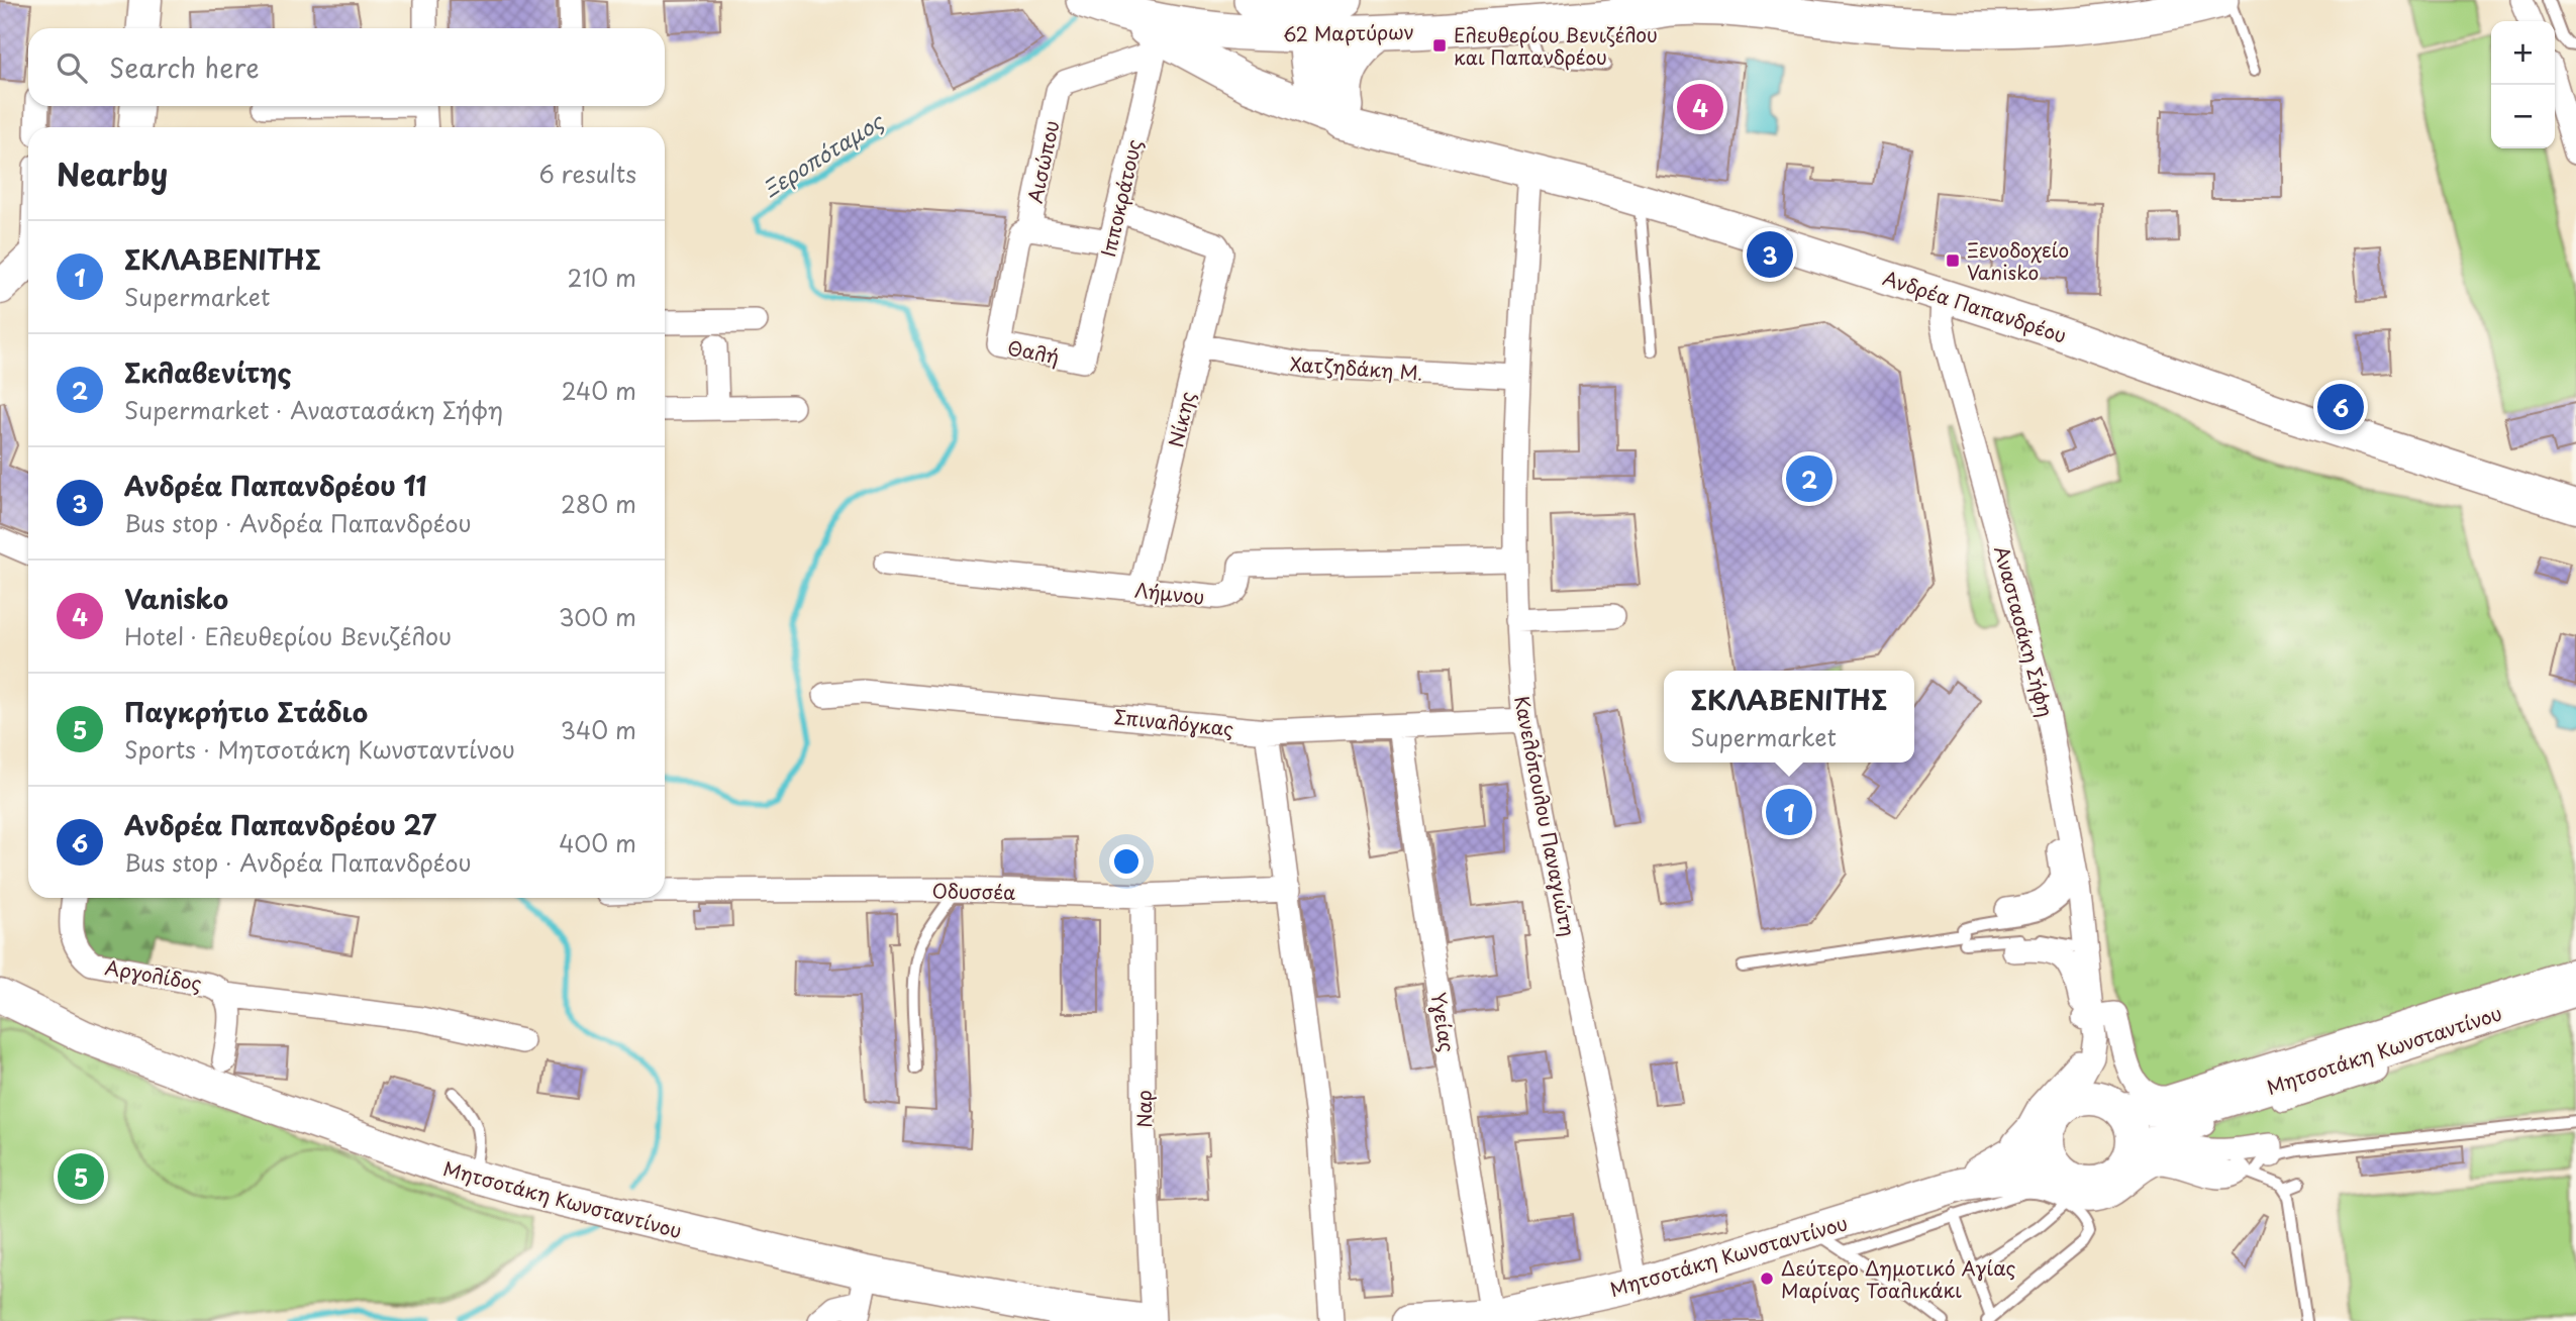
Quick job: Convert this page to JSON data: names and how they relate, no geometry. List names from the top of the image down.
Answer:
{
  "streets": {
    "main road": ["62 Μαρτύρων"],
    "street": [
      "Αισώπου",
      "Ιπποκράτους",
      "Ανδρέα Παπανδρέου",
      "Θαλή",
      "Χατζηδάκη Μ.",
      "Νίκης",
      "Λήμνου",
      "Αναστασάκη Σήφη",
      "Σπιναλόγκας",
      "Κανελόπουλου Παναγιώτη",
      "Οδυσσέα",
      "Αργολίδος",
      "Υγείας",
      "Μητσοτάκη Κωνσταντίνου",
      "Ναρ"
    ]
  },
  "crossings": [
    ["Αισώπου", "Ιπποκράτους"],
    ["Αισώπου", "Θαλή"],
    ["Ιπποκράτους", "Θαλή"],
    ["Ιπποκράτους", "Νίκης"],
    ["Ανδρέα Παπανδρέου", "Αναστασάκη Σήφη"],
    ["Ανδρέα Παπανδρέου", "Κανελόπουλου Παναγιώτη"],
    ["Χατζηδάκη Μ.", "Νίκης"],
    ["Χατζηδάκη Μ.", "Κανελόπουλου Παναγιώτη"],
    ["Νίκης", "Λήμνου"],
    ["Λήμνου", "Κανελόπουλου Παναγιώτη"],
    ["Σπιναλόγκας", "Κανελόπουλου Παναγιώτη"],
    ["Σπιναλόγκας", "Υγείας"],
    ["Κανελόπουλου Παναγιώτη", "Μητσοτάκη Κωνσταντίνου"],
    ["Οδυσσέα", "Ναρ"],
    ["Υγείας", "Μητσοτάκη Κωνσταντίνου"],
    ["Μητσοτάκη Κωνσταντίνου", "Ναρ"]
  ],
  "water": ["Ξεροπόταμος"],
  "places": {
    "transit": ["Ελευθερίου Βενιζέλου και Παπανδρέου", "Ξενοδοχείο Vanisko"],
    "other": ["Δεύτερο Δημοτικό Αγίας Μαρίνας Τσαλικάκι"]
  },
  "page": {
    "map_buttons": ["+", "−"],
    "search": "Search here",
    "pins": [
      "4",
      "3",
      "6",
      "2",
      "1",
      "5"
    ],
    "heading": ["Nearby", "6 results"],
    "list": [
      {
        "mark": "1",
        "name": "ΣΚΛΑΒΕΝΙΤΗΣ",
        "note": "Supermarket",
        "value": "210 m"
      },
      {
        "mark": "2",
        "name": "Σκλαβενίτης",
        "note": "Supermarket · Αναστασάκη Σήφη",
        "value": "240 m"
      },
      {
        "mark": "3",
        "name": "Ανδρέα Παπανδρέου 11",
        "note": "Bus stop · Ανδρέα Παπανδρέου",
        "value": "280 m"
      },
      {
        "mark": "4",
        "name": "Vanisko",
        "note": "Hotel · Ελευθερίου Βενιζέλου",
        "value": "300 m"
      },
      {
        "mark": "5",
        "name": "Παγκρήτιο Στάδιο",
        "note": "Sports · Μητσοτάκη Κωνσταντίνου",
        "value": "340 m"
      },
      {
        "mark": "6",
        "name": "Ανδρέα Παπανδρέου 27",
        "note": "Bus stop · Ανδρέα Παπανδρέου",
        "value": "400 m"
      }
    ],
    "popup": ["ΣΚΛΑΒΕΝΙΤΗΣ", "Supermarket"]
  }
}
